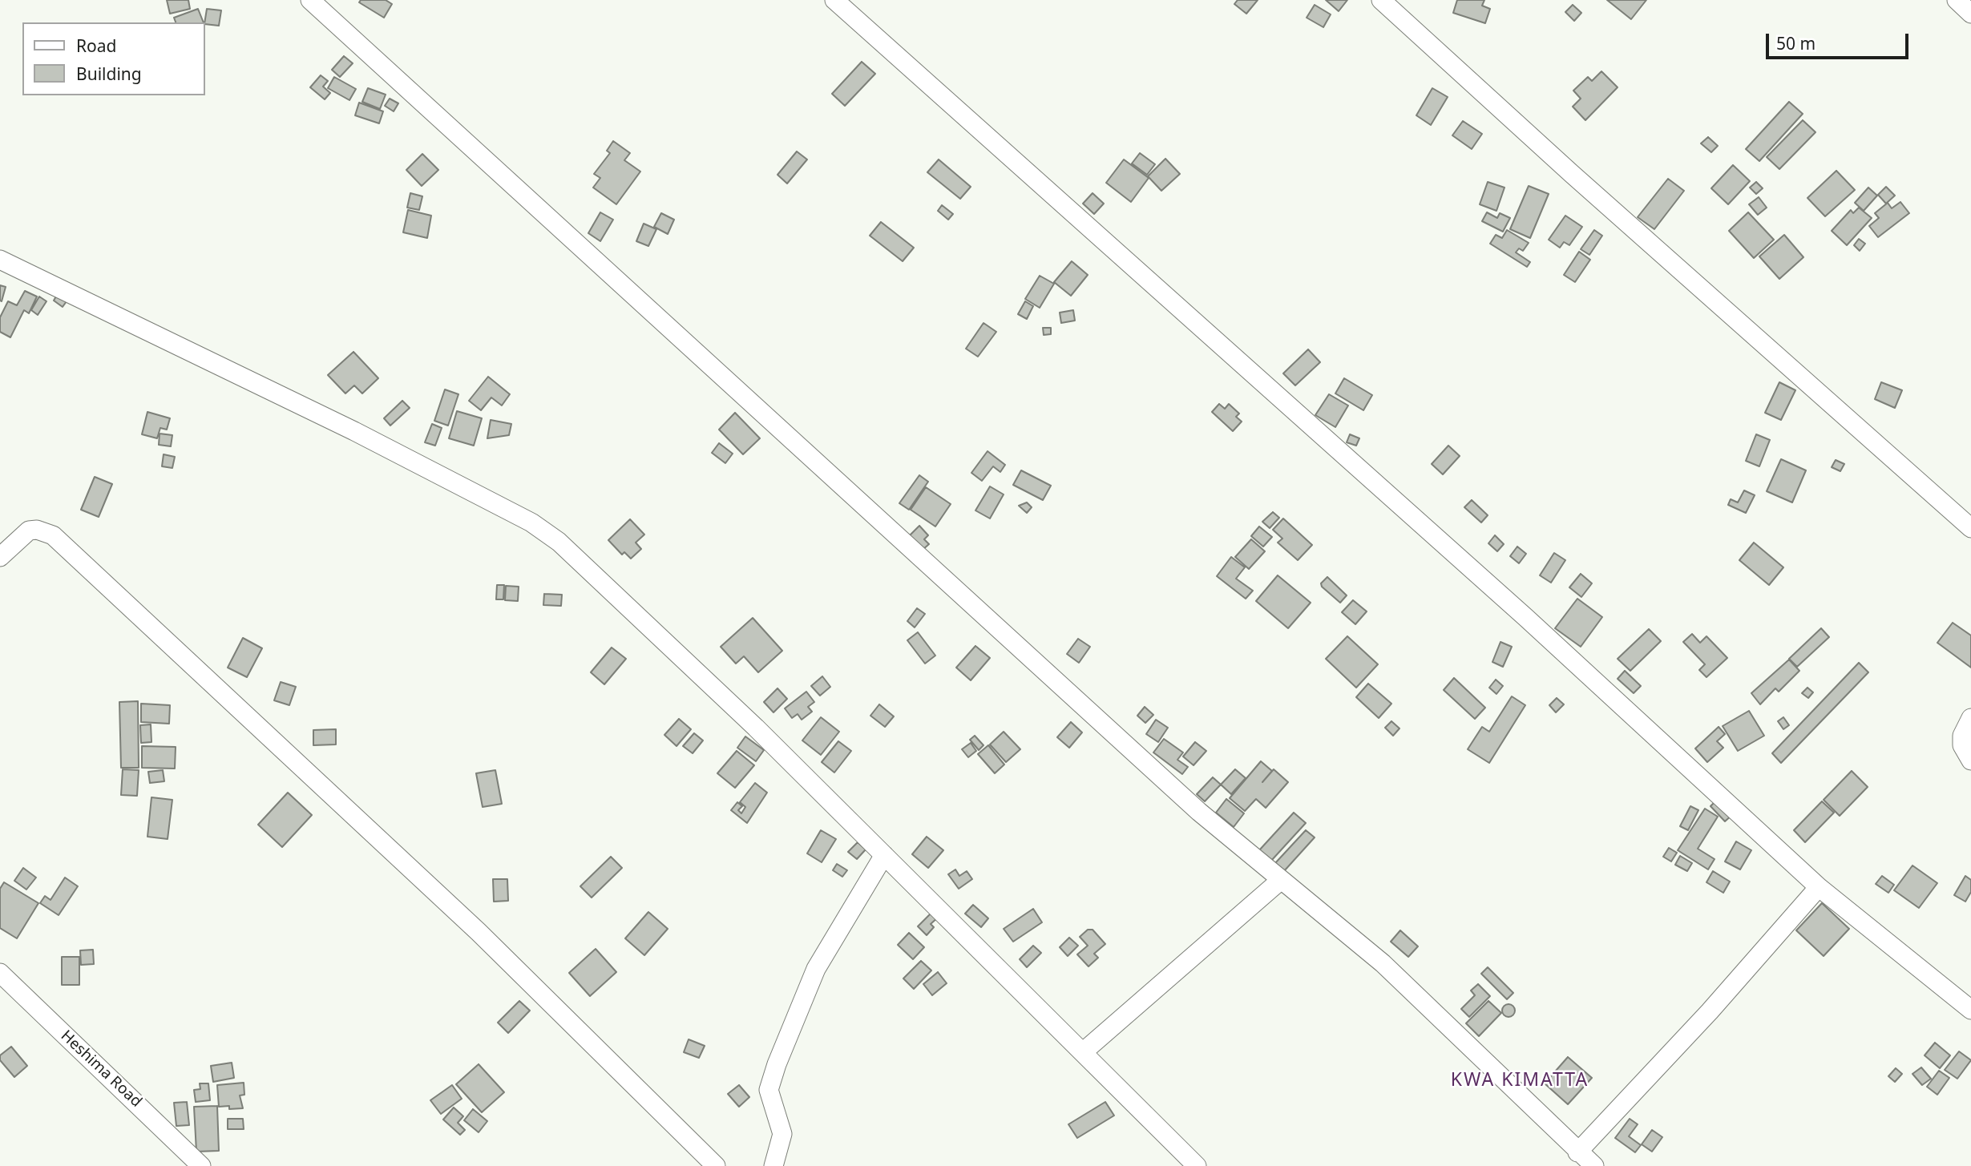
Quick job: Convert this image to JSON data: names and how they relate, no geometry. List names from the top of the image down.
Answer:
{
  "streets": {
    "street": ["Heshima Road"]
  },
  "districts": ["KWA KIMATTA"],
  "legend": ["Road", "Building"],
  "scale_bar": "50 m"
}
